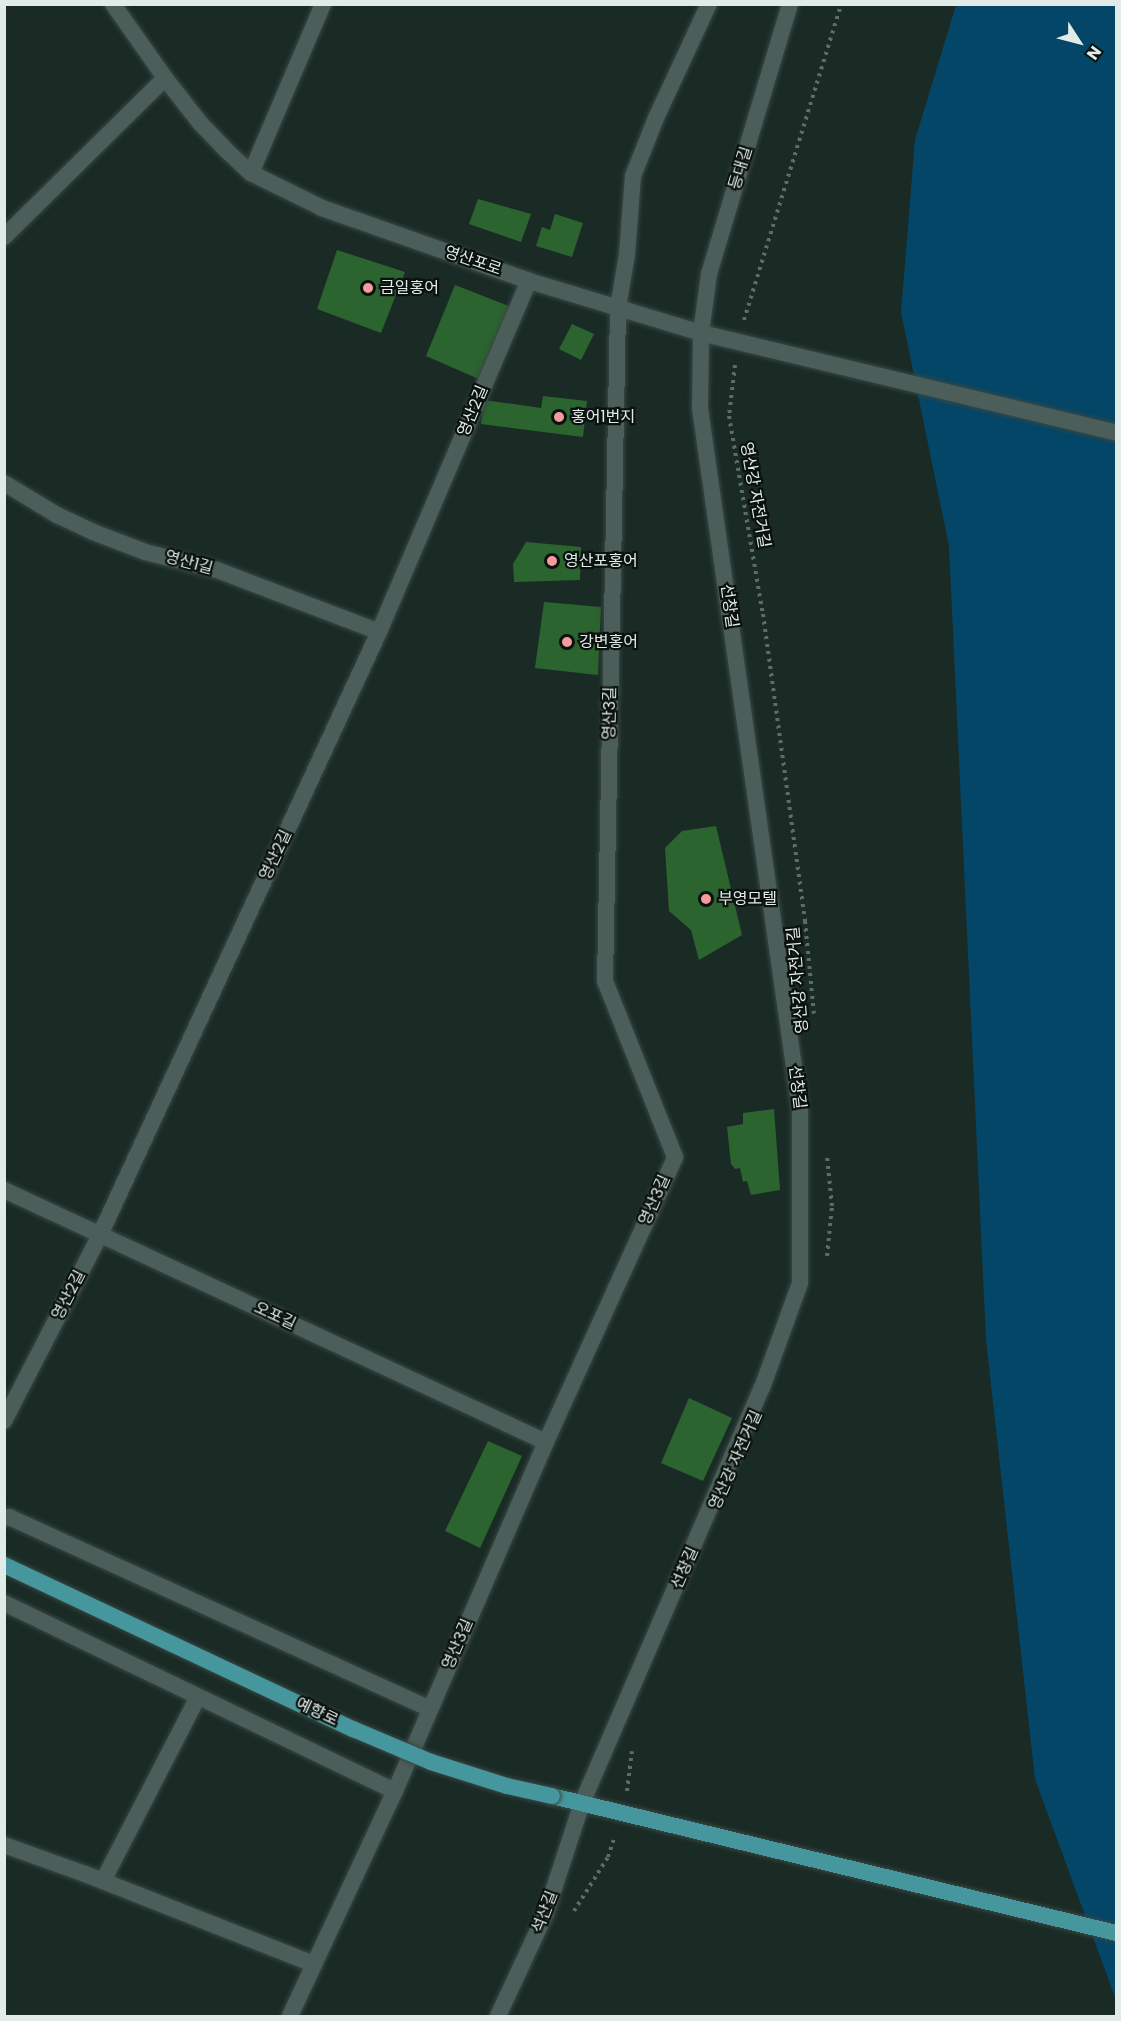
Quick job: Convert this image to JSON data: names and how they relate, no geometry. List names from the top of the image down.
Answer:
{
  "streets": {
    "main road": ["예향로"],
    "street": [
      "등대길",
      "영산포로",
      "영산2길",
      "영산1길",
      "선창길",
      "영산3길",
      "오포길",
      "석산길"
    ],
    "path": ["영산강 자전거길"]
  },
  "crossings": [
    ["등대길", "영산포로"],
    ["등대길", "선창길"],
    ["영산포로", "영산2길"],
    ["영산포로", "영산강 자전거길"],
    ["영산포로", "선창길"],
    ["영산포로", "영산3길"],
    ["영산2길", "영산1길"],
    ["영산2길", "오포길"],
    ["선창길", "예향로"],
    ["선창길", "석산길"],
    ["영산3길", "오포길"],
    ["예향로", "석산길"]
  ],
  "places": [
    "금일홍어",
    "홍어1번지",
    "영산포홍어",
    "강변홍어",
    "부영모텔"
  ],
  "north": "bottom right"
}
